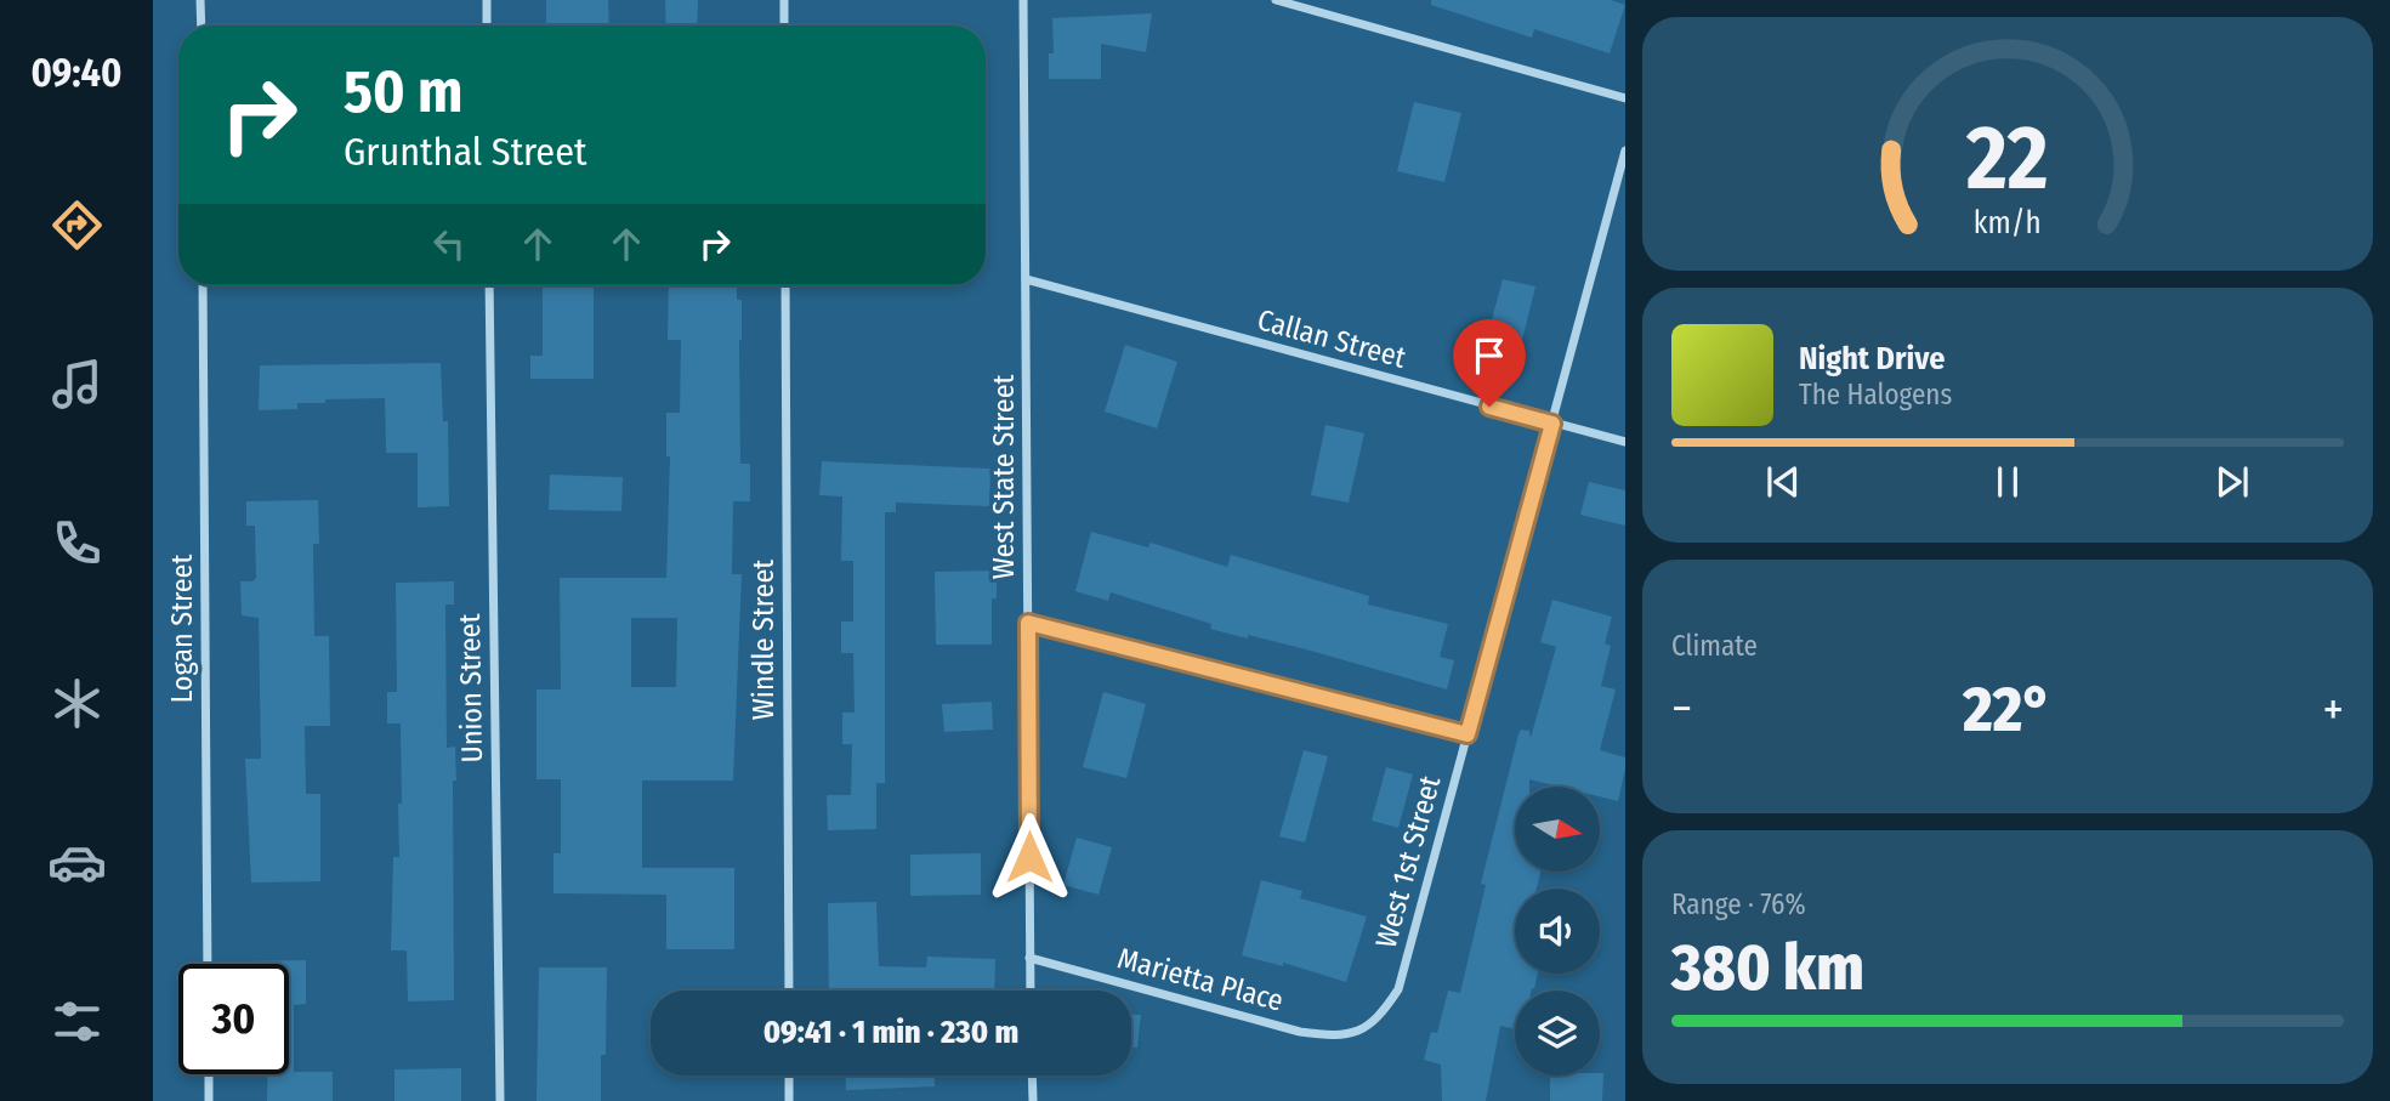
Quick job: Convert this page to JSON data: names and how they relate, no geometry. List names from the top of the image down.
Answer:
{
  "streets": {
    "street": [
      "Callan Street",
      "West State Street",
      "Logan Street",
      "Windle Street",
      "Union Street",
      "West 1st Street",
      "Marietta Place"
    ]
  },
  "crossings": [
    ["Callan Street", "West State Street"],
    ["Callan Street", "West 1st Street"],
    ["West State Street", "Marietta Place"],
    ["West 1st Street", "Marietta Place"]
  ],
  "north": "right",
  "page": {
    "tabs": "09:40",
    "turn": ["50 m", "Grunthal Street"],
    "song": ["Night Drive", "The Halogens"],
    "tile": [
      "Climate",
      ["Range · 76%", "380 km"]
    ],
    "heat": ["−", "22°", "+"],
    "limit": "30",
    "trip": "09:41 · 1 min · 230 m",
    "gauge": ["22", "km/h"]
  }
}
